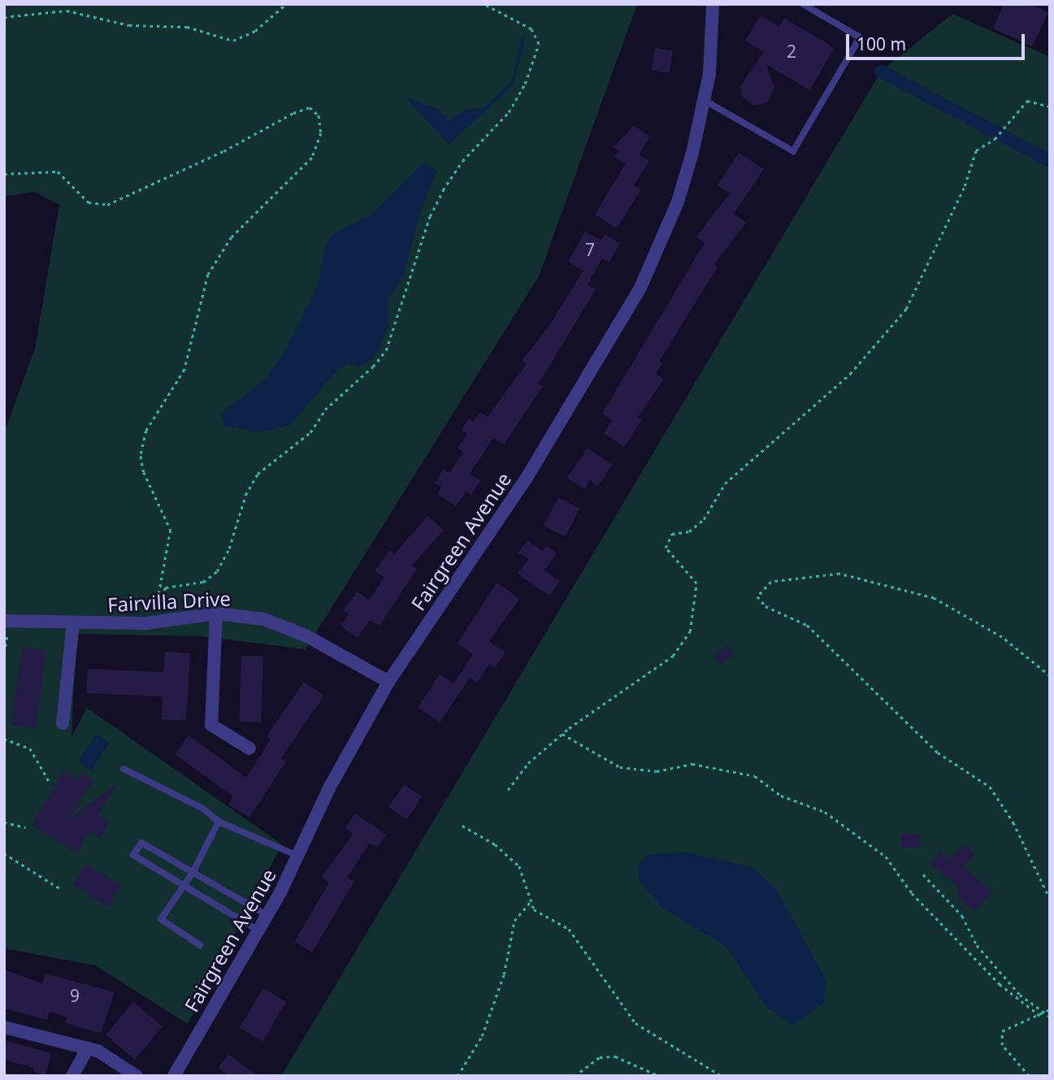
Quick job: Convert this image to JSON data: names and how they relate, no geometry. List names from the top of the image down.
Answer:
{
  "streets": {
    "street": ["Fairgreen Avenue", "Fairvilla Drive"]
  },
  "crossings": [
    ["Fairgreen Avenue", "Fairvilla Drive"]
  ],
  "house_numbers": ["2", "7", "9"],
  "scale_bar": "100 m"
}
